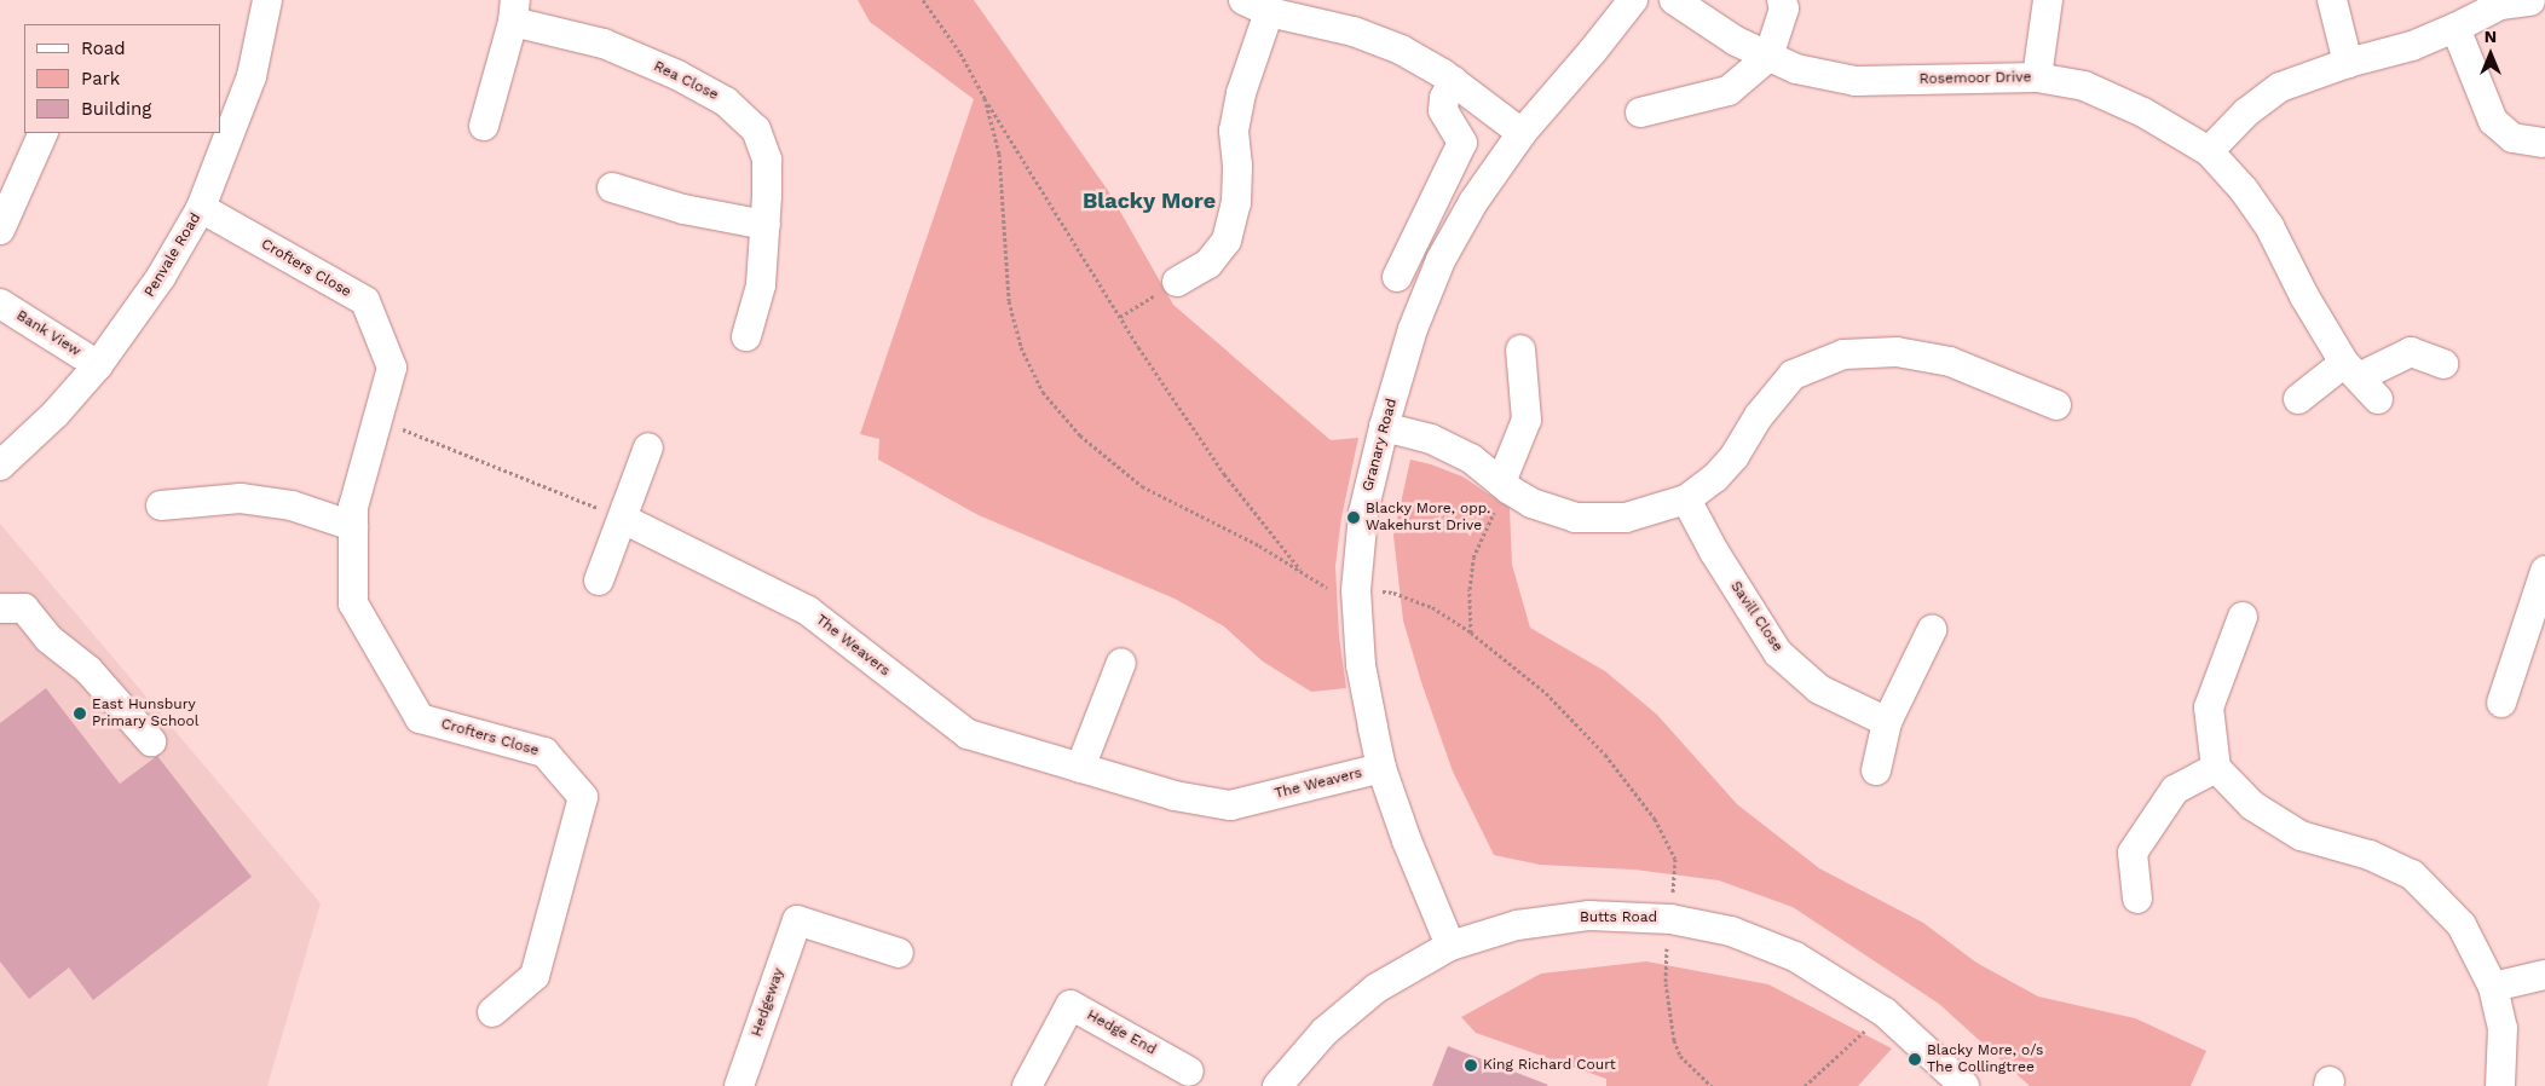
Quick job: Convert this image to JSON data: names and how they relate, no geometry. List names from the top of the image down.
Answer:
{
  "streets": {
    "street": [
      "Rosemoor Drive",
      "Rea Close",
      "Penvale Road",
      "Crofters Close",
      "Bank View",
      "Granary Road",
      "Savill Close",
      "The Weavers",
      "Butts Road",
      "Hedgeway",
      "Hedge End"
    ]
  },
  "crossings": [
    ["Penvale Road", "Crofters Close"],
    ["Penvale Road", "Bank View"],
    ["Granary Road", "The Weavers"],
    ["Granary Road", "Butts Road"]
  ],
  "districts": ["Blacky More"],
  "places": [
    "Blacky More, opp. Wakehurst Drive",
    "East Hunsbury Primary School",
    "Blacky More, o/s The Collingtree",
    "King Richard Court"
  ],
  "legend": ["Road", "Park", "Building"],
  "north": "top"
}
